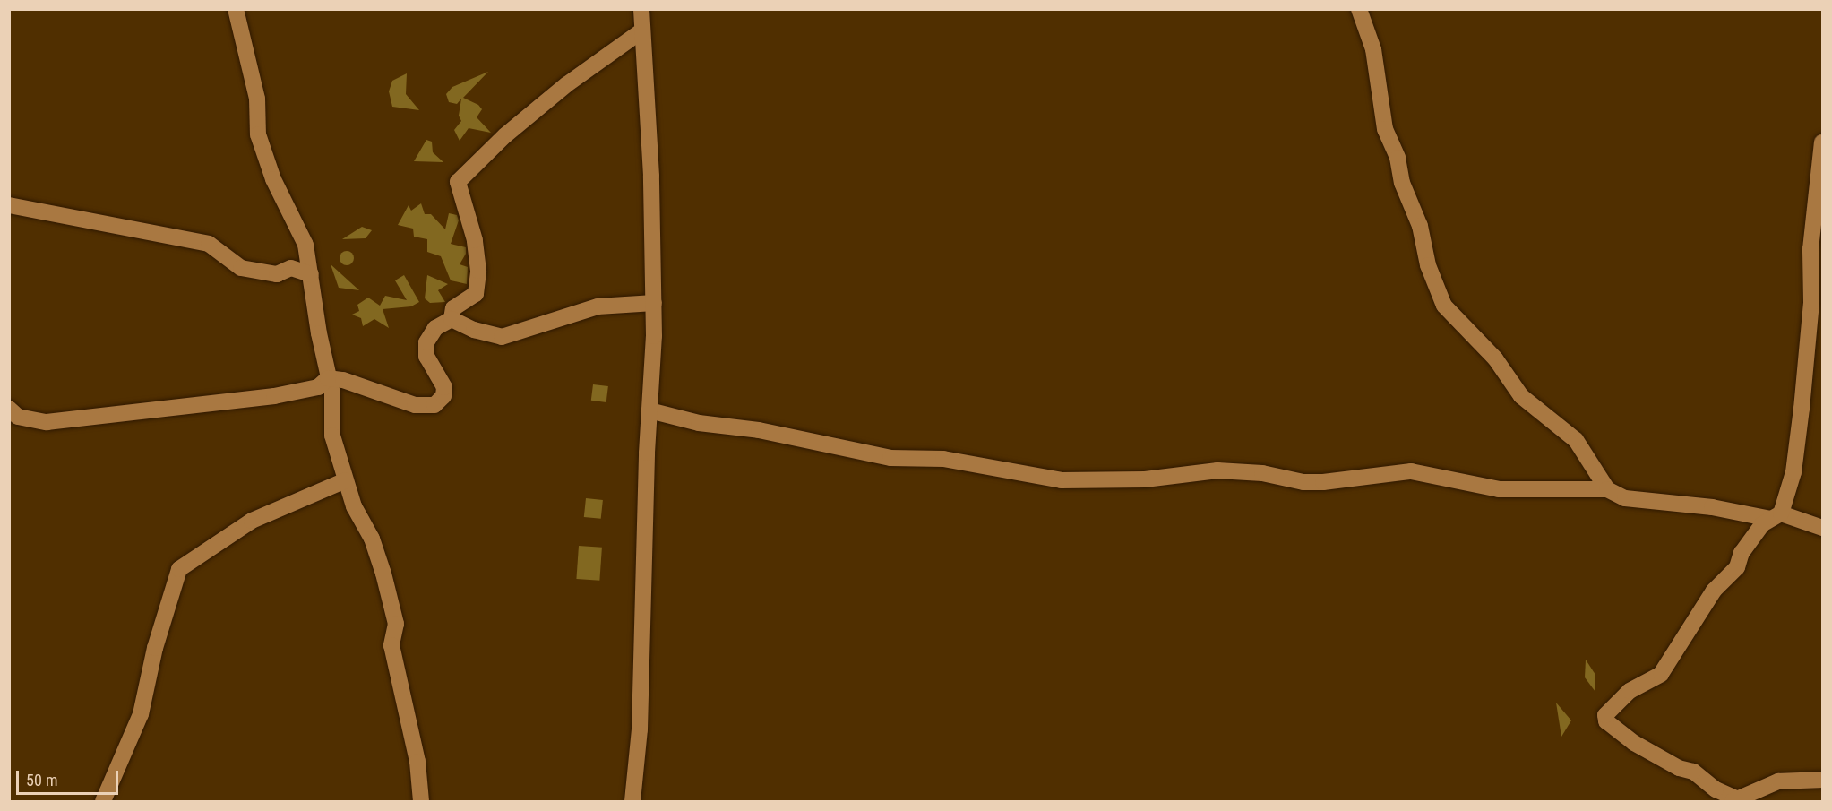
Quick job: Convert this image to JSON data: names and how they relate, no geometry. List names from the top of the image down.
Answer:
{
  "scale_bar": "50 m"
}
